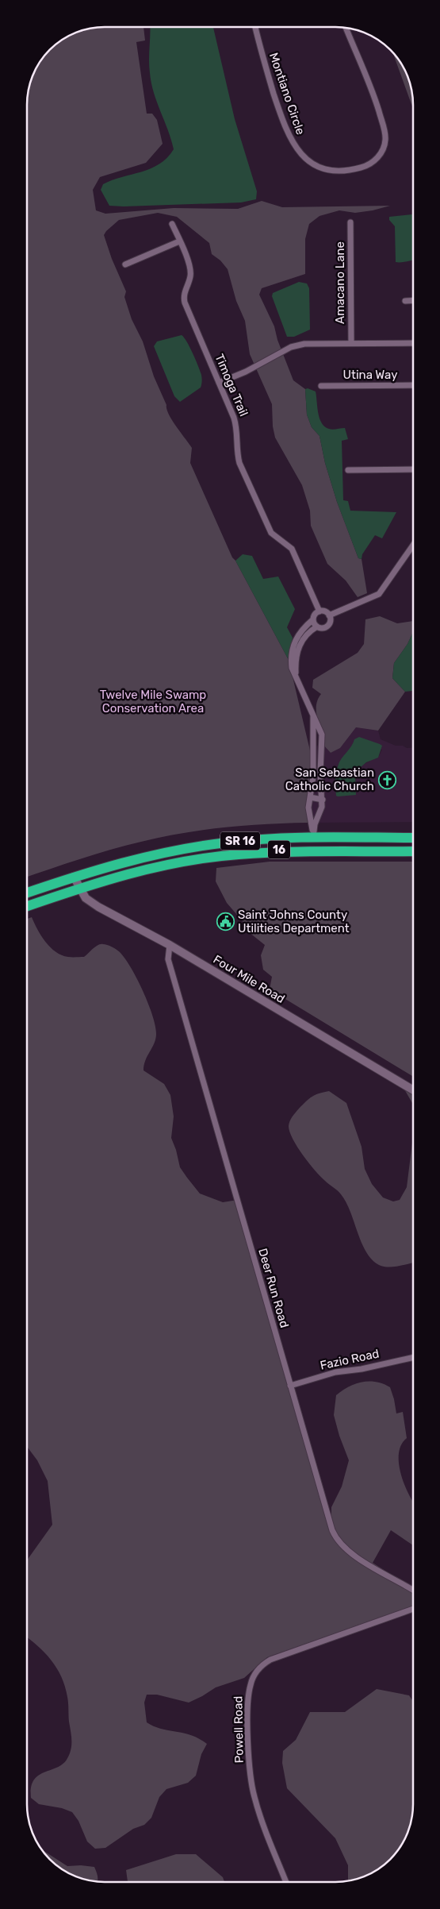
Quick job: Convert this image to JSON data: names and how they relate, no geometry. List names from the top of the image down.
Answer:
{
  "streets": {
    "highway": ["SR 16", "16"],
    "main road": ["Four Mile Road"],
    "street": [
      "Montiano Circle",
      "Amacano Lane",
      "Utina Way",
      "Timoga Trail",
      "Deer Run Road",
      "Fazio Road",
      "Powell Road"
    ]
  },
  "crossings": [
    ["SR 16", "16"],
    ["SR 16", "Four Mile Road"],
    ["Four Mile Road", "Deer Run Road"],
    ["Deer Run Road", "Fazio Road"]
  ],
  "parks": ["Twelve Mile Swamp Conservation Area"],
  "places": {
    "church": ["San Sebastian Catholic Church"],
    "public building": ["Saint Johns County Utilities Department"]
  }
}
